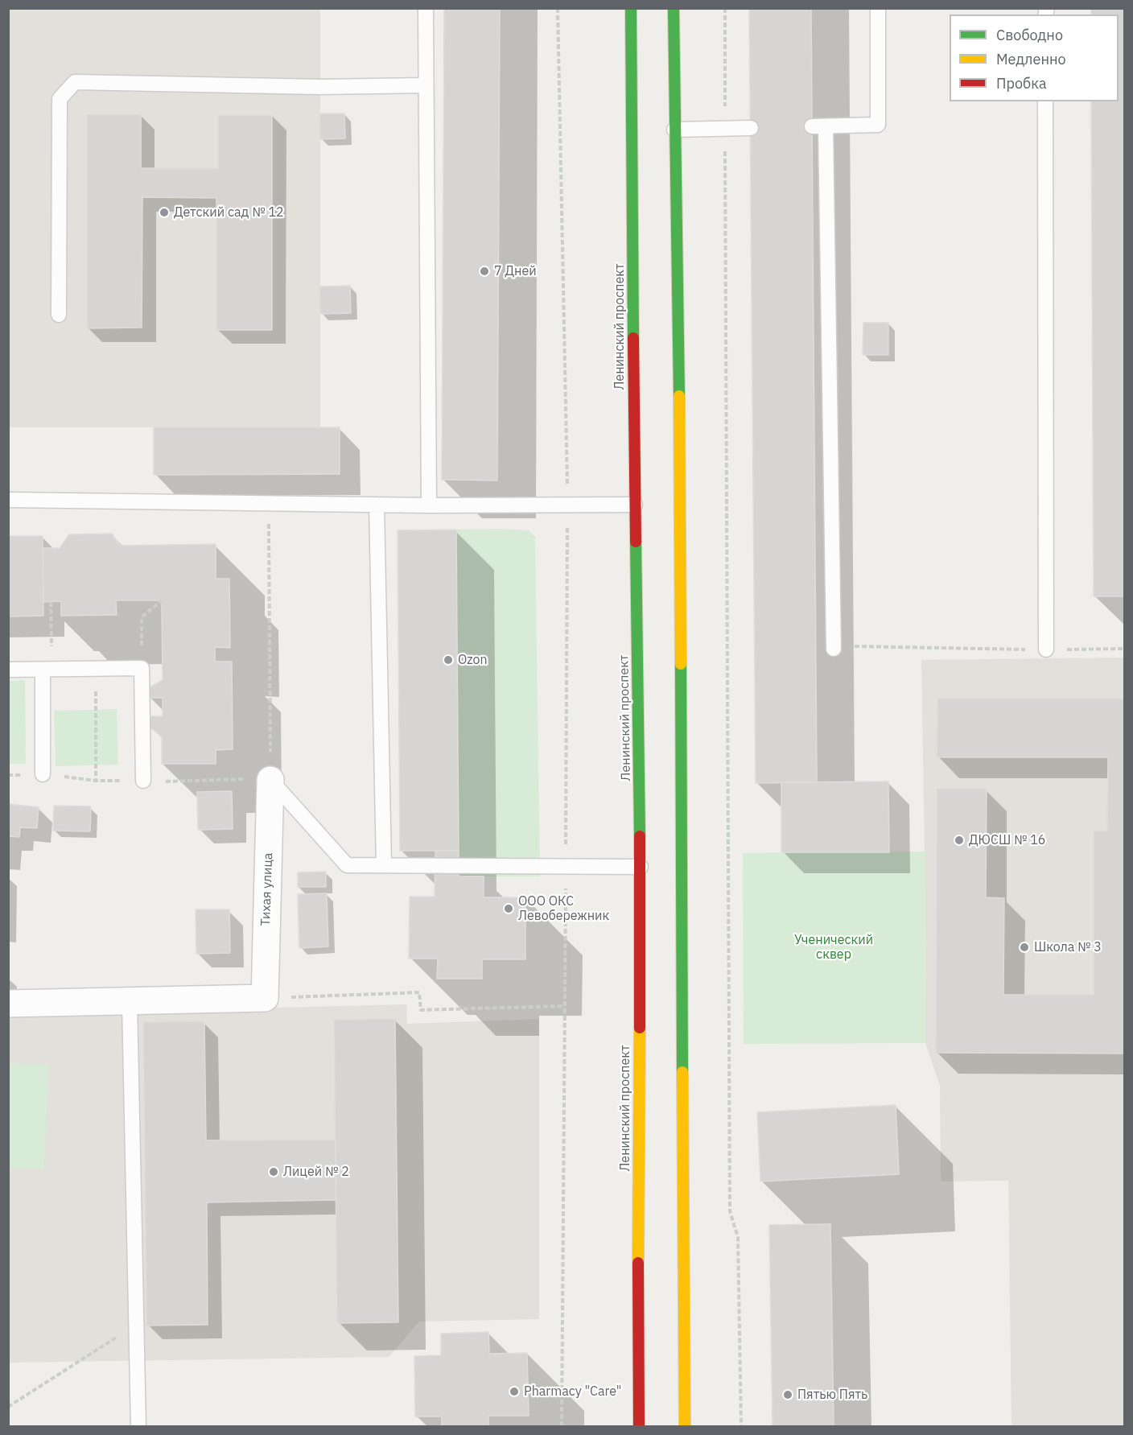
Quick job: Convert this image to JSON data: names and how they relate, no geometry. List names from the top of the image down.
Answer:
{
  "streets": {
    "main road": ["Ленинский проспект"],
    "street": ["Тихая улица"]
  },
  "parks": ["Ученический сквер"],
  "places": [
    "Детский сад № 12",
    "7 Дней",
    "Ozon",
    "ДЮСШ № 16",
    "ООО ОКС Левобережник",
    "Школа № 3",
    "Лицей № 2",
    "Pharmacy \"Care\"",
    "Пятью Пять"
  ],
  "legend": ["Свободно", "Медленно", "Пробка"]
}
